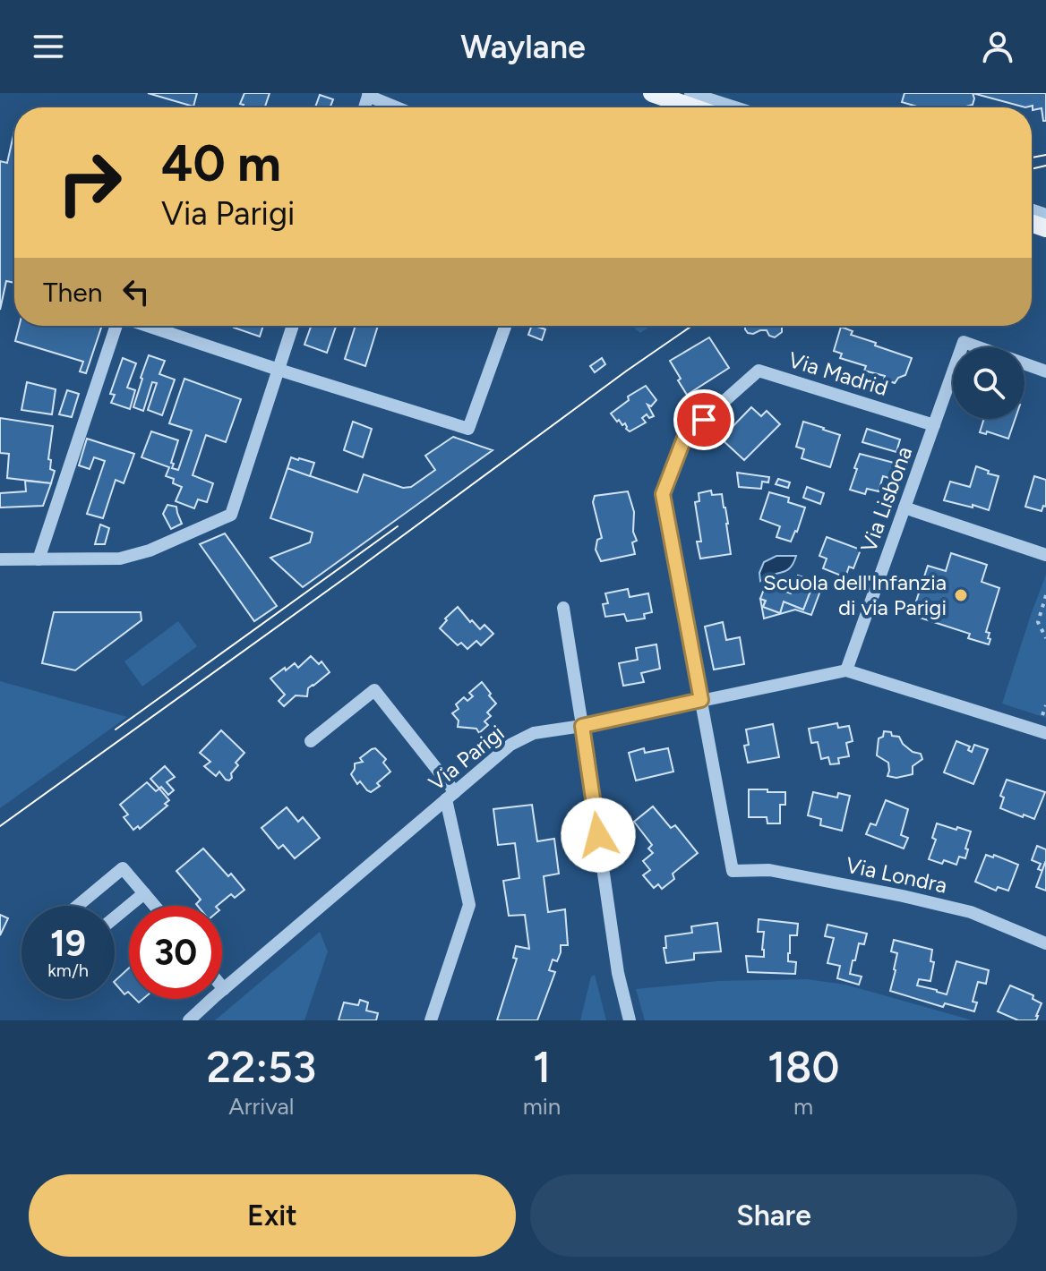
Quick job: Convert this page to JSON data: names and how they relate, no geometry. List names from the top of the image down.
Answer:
{
  "streets": {
    "street": [
      "Via Madrid",
      "Via Lisbona",
      "Via Parigi",
      "Via Londra"
    ]
  },
  "crossings": [
    ["Via Madrid", "Via Lisbona"],
    ["Via Madrid", "Via Parigi"],
    ["Via Madrid", "Via Londra"],
    ["Via Lisbona", "Via Parigi"]
  ],
  "places": ["Scuola dell'Infanzia di via Parigi"],
  "page": {
    "header": "Waylane",
    "turn": ["40 m", "Via Parigi"],
    "then": "Then",
    "speed": "19 km/h",
    "limit": "30",
    "eta": [
      "22:53",
      "Arrival",
      "1",
      "min",
      "180",
      "m"
    ],
    "buttons": ["Exit", "Share"]
  }
}
